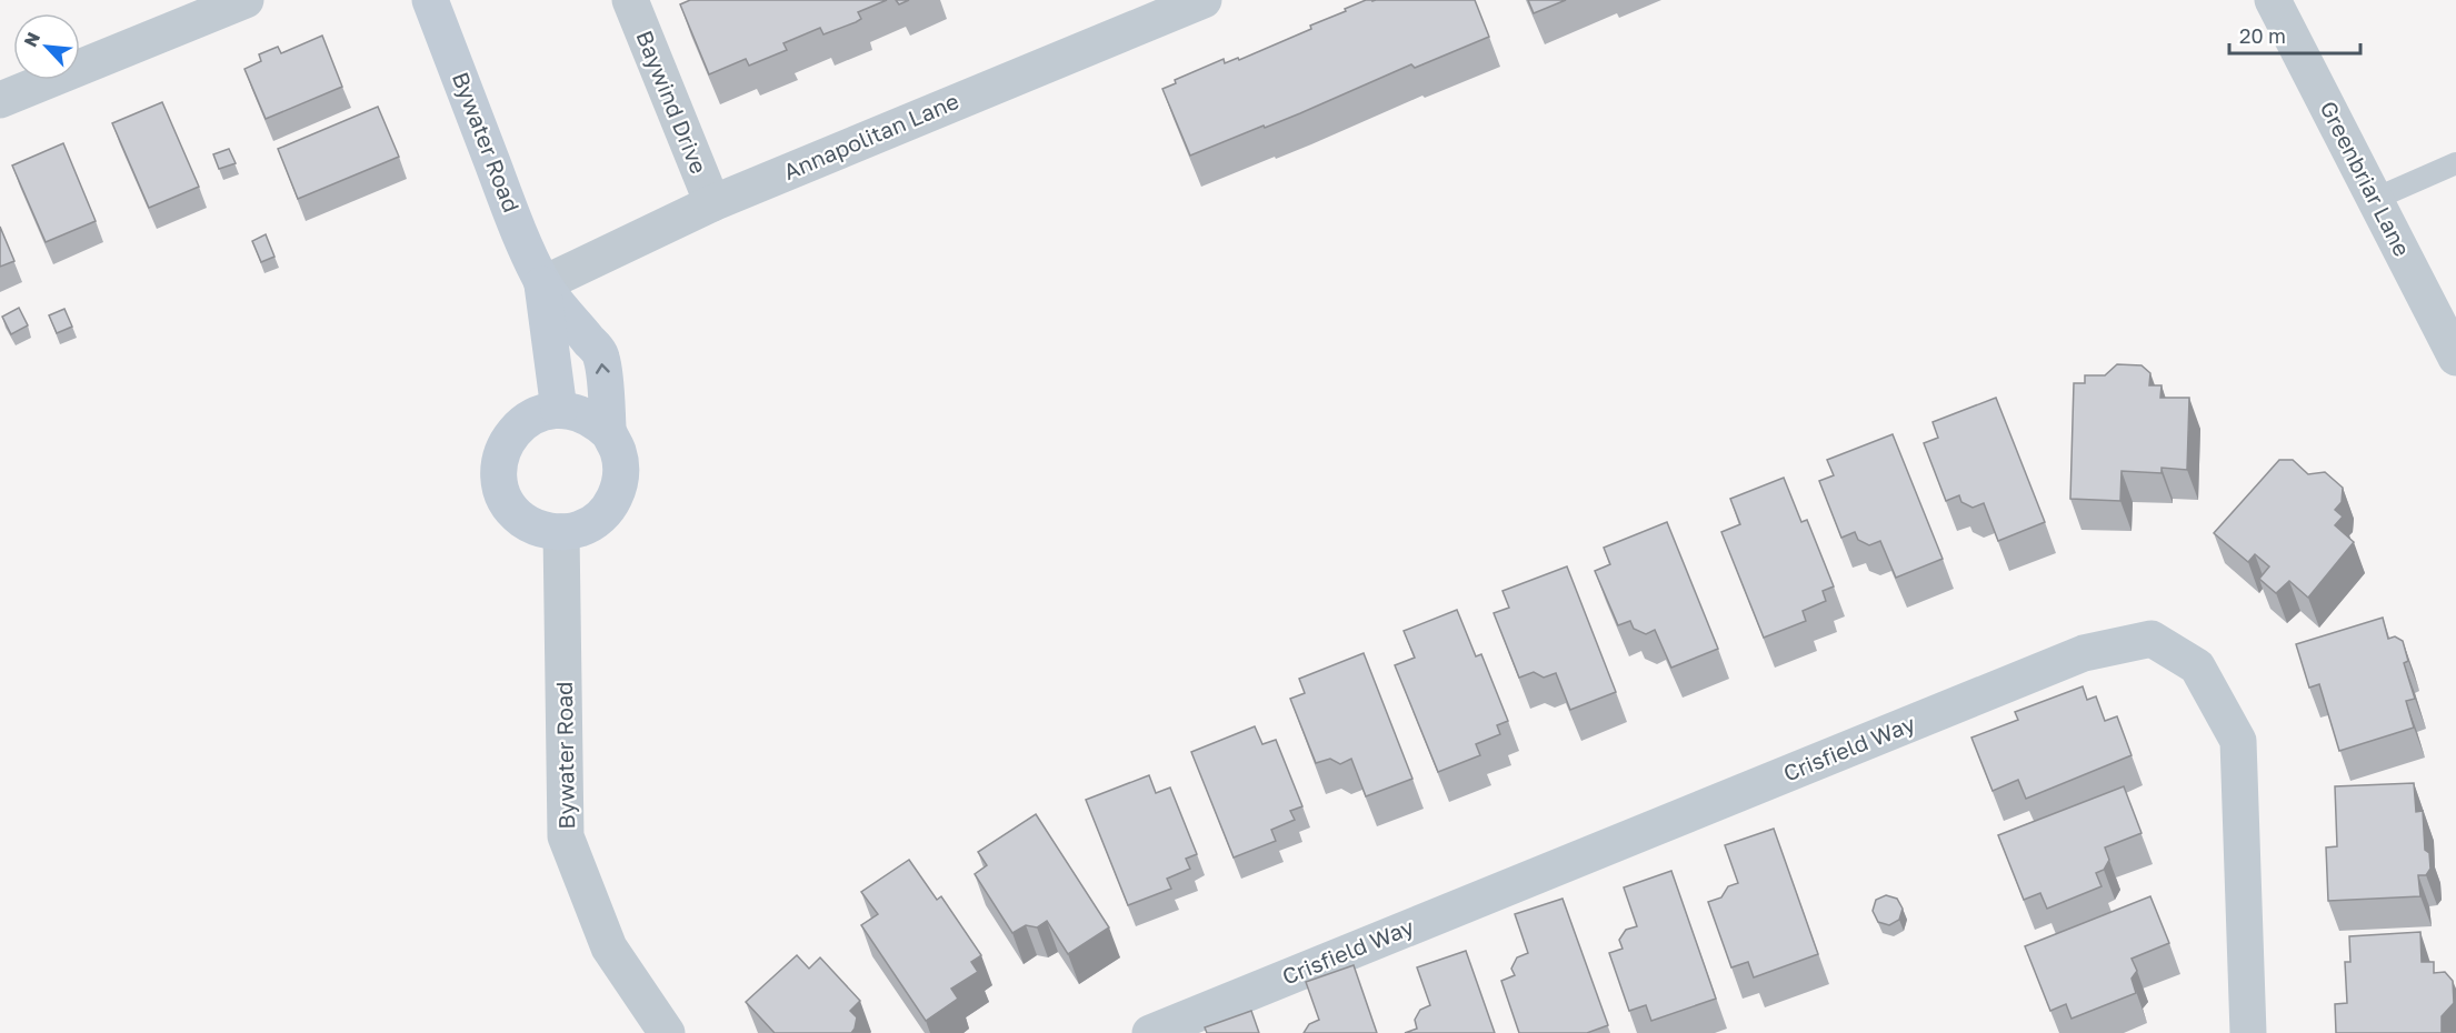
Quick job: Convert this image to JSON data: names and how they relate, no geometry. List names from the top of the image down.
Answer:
{
  "streets": {
    "street": [
      "Baywind Drive",
      "Annapolitan Lane",
      "Bywater Road",
      "Greenbriar Lane",
      "Crisfield Way"
    ]
  },
  "crossings": [
    ["Baywind Drive", "Annapolitan Lane"],
    ["Annapolitan Lane", "Bywater Road"]
  ],
  "scale_bar": "20 m",
  "north": "top left"
}
